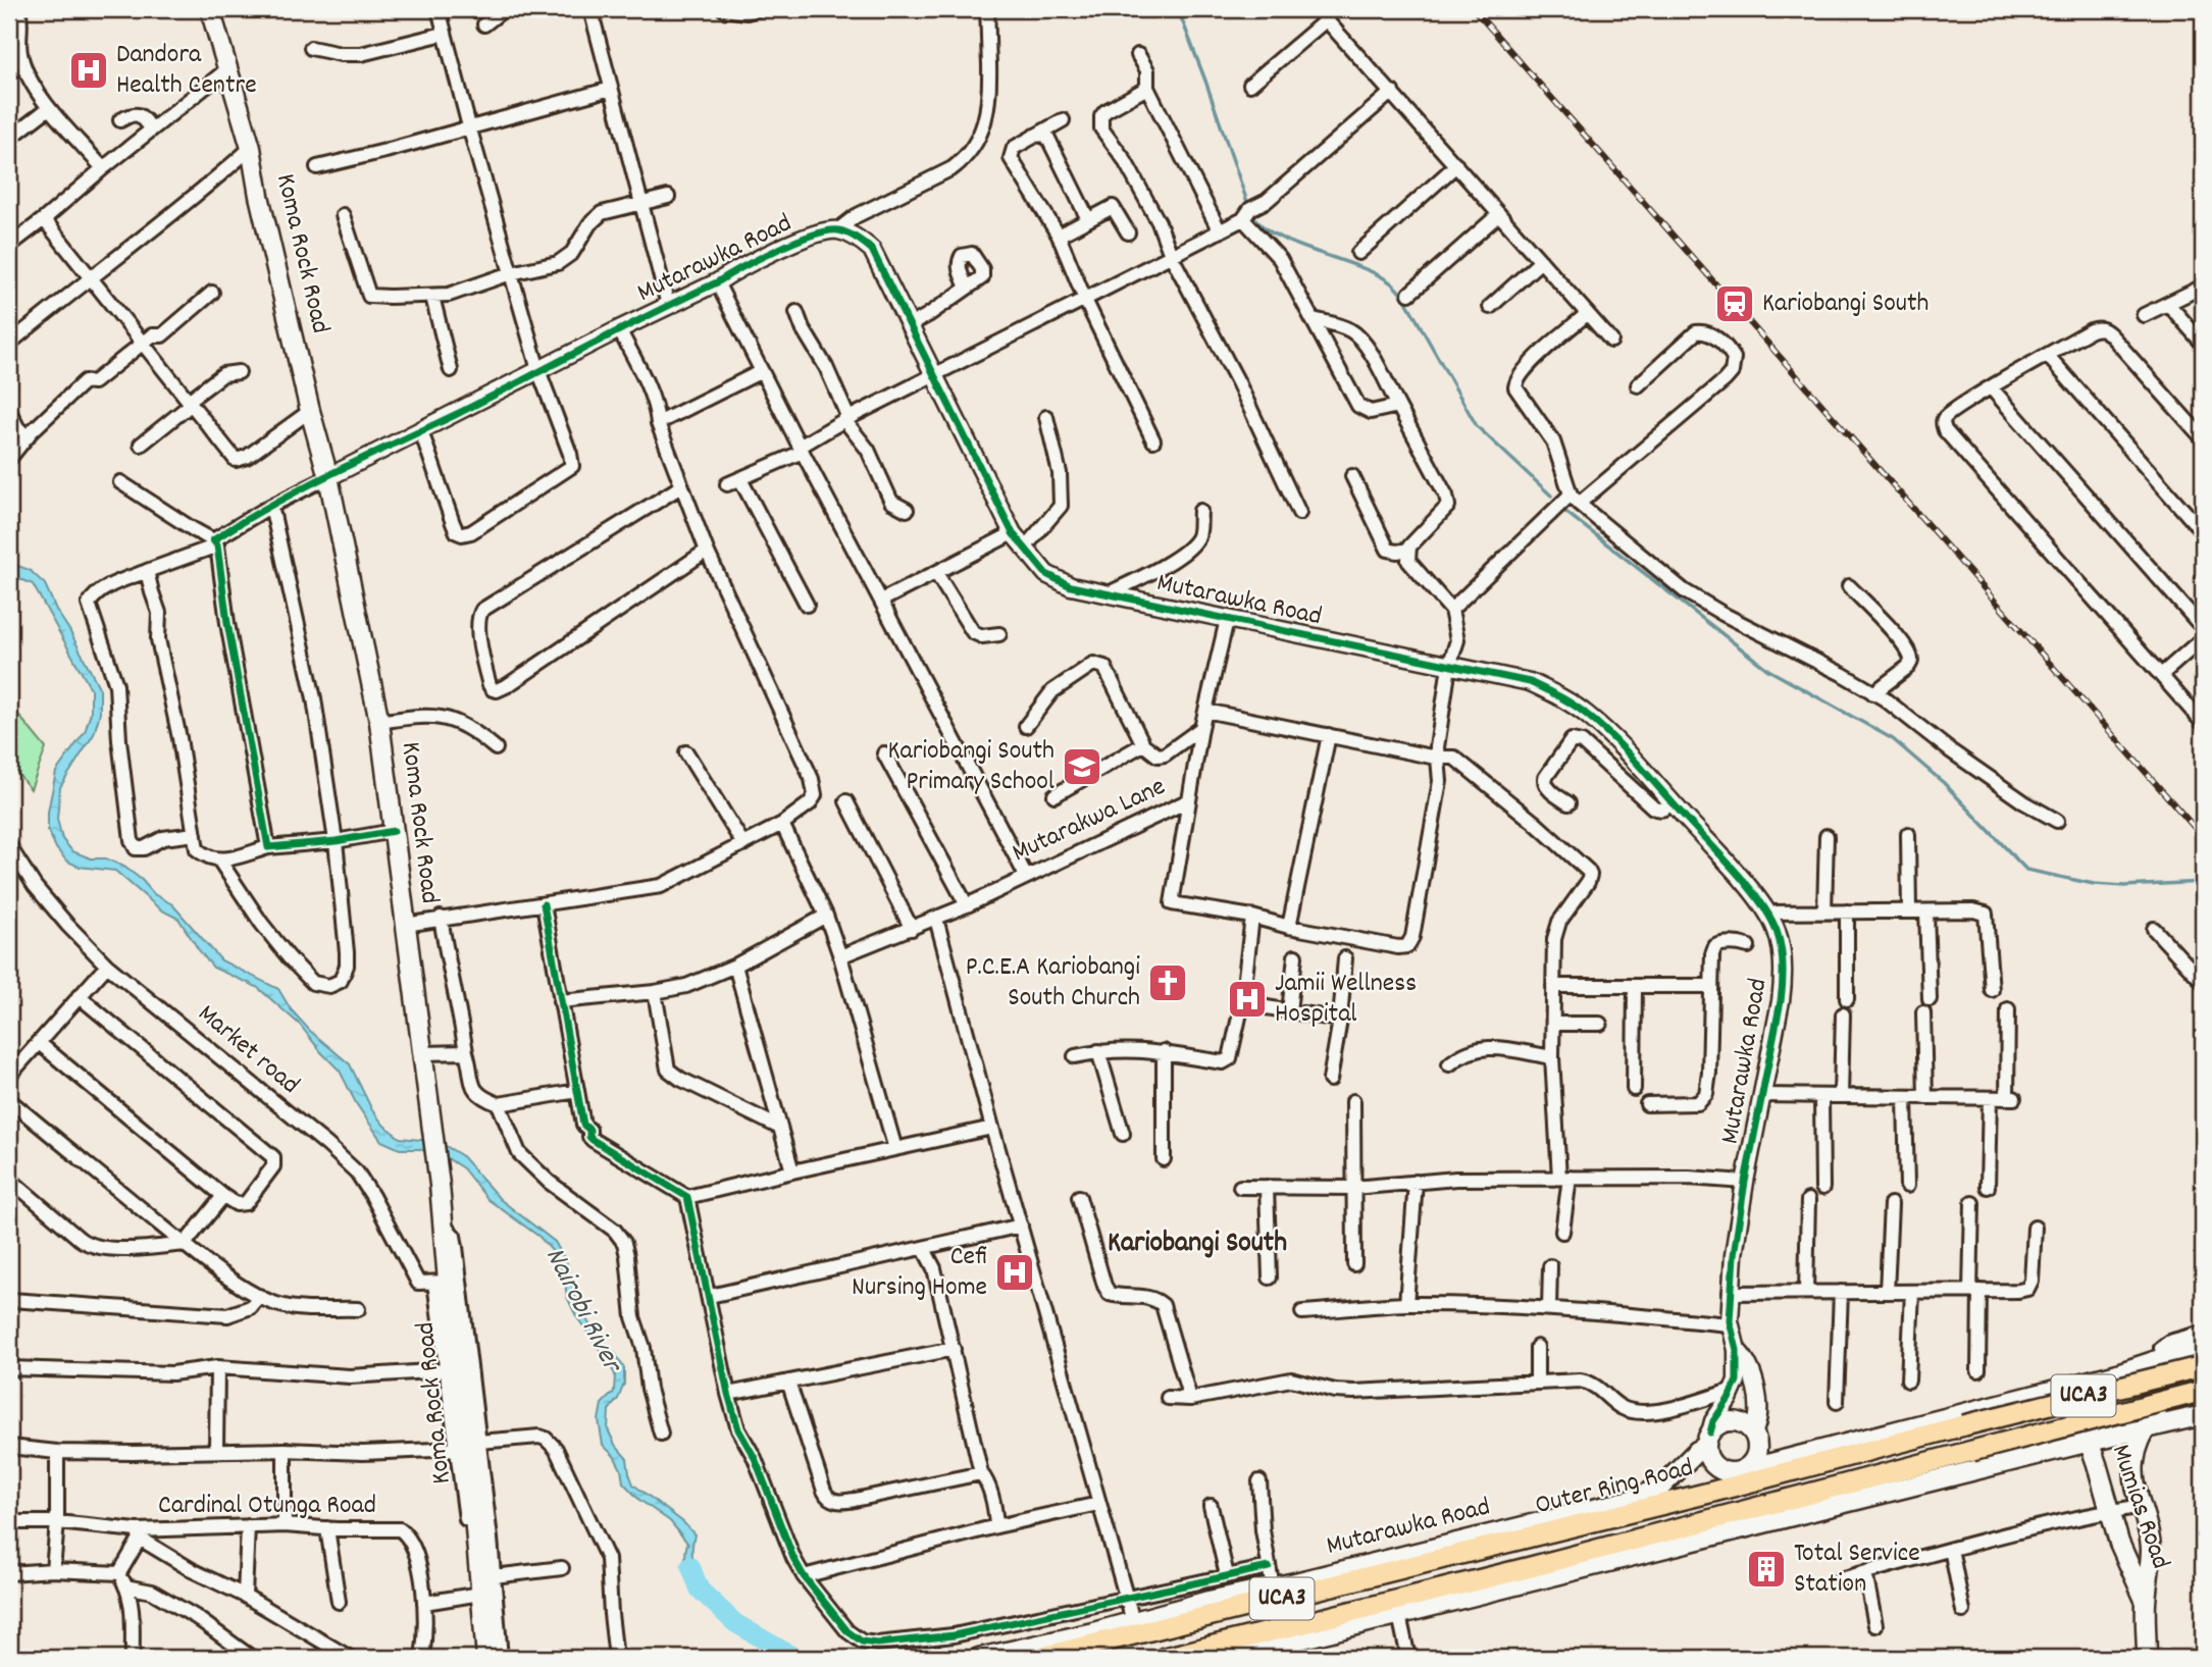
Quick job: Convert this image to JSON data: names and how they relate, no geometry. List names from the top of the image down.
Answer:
{
  "streets": {
    "main road": [
      "Koma Rock Road",
      "Mutarawka Road",
      "UCA3",
      "Outer Ring Road",
      "Mumias Road"
    ],
    "street": ["Mutarakwa Lane", "Market road", "Cardinal Otunga Road"]
  },
  "crossings": [
    ["Koma Rock Road", "Mutarawka Road"],
    ["Koma Rock Road", "Market road"],
    ["Mutarawka Road", "Mutarakwa Lane"],
    ["Mutarawka Road", "UCA3"],
    ["Mutarawka Road", "Outer Ring Road"],
    ["UCA3", "Outer Ring Road"],
    ["UCA3", "Mumias Road"]
  ],
  "districts": ["Kariobangi South"],
  "water": ["Nairobi River"],
  "places": {
    "hospital": ["Dandora Health Centre", "Jamii Wellness Hospital", "Cefi Nursing Home"],
    "station": ["Kariobangi South"],
    "school or university": ["Kariobangi South Primary School"],
    "church": ["P.C.E.A Kariobangi South Church"],
    "building": ["Total Service Station"]
  }
}
